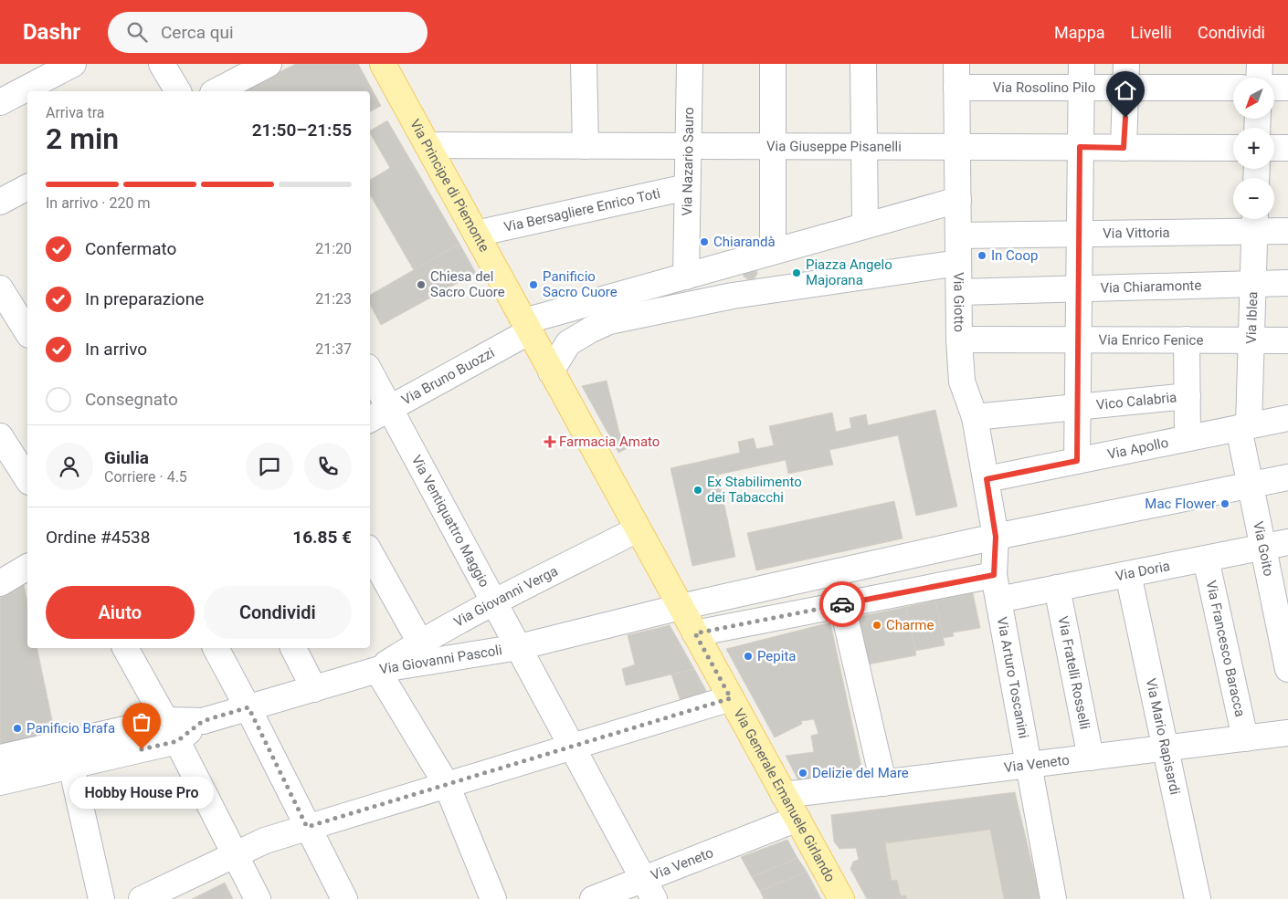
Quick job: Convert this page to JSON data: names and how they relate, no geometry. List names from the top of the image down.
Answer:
{
  "streets": {
    "main road": ["Via Principe di Piemonte", "Via Generale Emanuele Girlando"],
    "street": [
      "Via Rosolino Pilo",
      "Via Giuseppe Pisanelli",
      "Via Nazario Sauro",
      "Via Bersagliere Enrico Toti",
      "Via Vittoria",
      "Via Chiaramonte",
      "Via Giotto",
      "Via Iblea",
      "Via Enrico Fenice",
      "Via Bruno Buozzi",
      "Vico Calabria",
      "Via Apollo",
      "Via Ventiquattro Maggio",
      "Via Goito",
      "Via Doria",
      "Via Giovanni Verga",
      "Via Francesco Baracca",
      "Via Giovanni Pascoli",
      "Via Fratelli Rosselli",
      "Via Arturo Toscanini",
      "Via Mario Rapisardi",
      "Via Veneto"
    ]
  },
  "crossings": [
    ["Via Rosolino Pilo", "Via Giotto"],
    ["Via Giuseppe Pisanelli", "Via Nazario Sauro"],
    ["Via Giuseppe Pisanelli", "Via Principe di Piemonte"],
    ["Via Giuseppe Pisanelli", "Via Giotto"],
    ["Via Nazario Sauro", "Via Bersagliere Enrico Toti"],
    ["Via Nazario Sauro", "Via Bruno Buozzi"],
    ["Via Principe di Piemonte", "Via Bersagliere Enrico Toti"],
    ["Via Principe di Piemonte", "Via Bruno Buozzi"],
    ["Via Principe di Piemonte", "Via Generale Emanuele Girlando"],
    ["Via Vittoria", "Via Giotto"],
    ["Via Vittoria", "Via Iblea"],
    ["Via Chiaramonte", "Via Giotto"],
    ["Via Chiaramonte", "Via Iblea"],
    ["Via Giotto", "Via Enrico Fenice"],
    ["Via Giotto", "Via Bruno Buozzi"],
    ["Via Giotto", "Vico Calabria"],
    ["Via Giotto", "Via Apollo"],
    ["Via Giotto", "Via Giovanni Pascoli"],
    ["Via Giotto", "Via Arturo Toscanini"],
    ["Via Iblea", "Via Enrico Fenice"],
    ["Via Iblea", "Via Apollo"],
    ["Via Iblea", "Via Goito"],
    ["Via Enrico Fenice", "Vico Calabria"],
    ["Via Bruno Buozzi", "Via Ventiquattro Maggio"],
    ["Via Bruno Buozzi", "Via Generale Emanuele Girlando"],
    ["Vico Calabria", "Via Apollo"],
    ["Via Apollo", "Via Goito"],
    ["Via Ventiquattro Maggio", "Via Giovanni Verga"],
    ["Via Ventiquattro Maggio", "Via Giovanni Pascoli"],
    ["Via Ventiquattro Maggio", "Via Veneto"],
    ["Via Goito", "Via Doria"],
    ["Via Goito", "Via Giovanni Pascoli"],
    ["Via Doria", "Via Francesco Baracca"],
    ["Via Doria", "Via Fratelli Rosselli"],
    ["Via Doria", "Via Arturo Toscanini"],
    ["Via Doria", "Via Mario Rapisardi"],
    ["Via Giovanni Verga", "Via Giovanni Pascoli"],
    ["Via Giovanni Verga", "Via Generale Emanuele Girlando"],
    ["Via Francesco Baracca", "Via Veneto"],
    ["Via Giovanni Pascoli", "Via Arturo Toscanini"],
    ["Via Giovanni Pascoli", "Via Generale Emanuele Girlando"],
    ["Via Fratelli Rosselli", "Via Veneto"],
    ["Via Arturo Toscanini", "Via Veneto"],
    ["Via Mario Rapisardi", "Via Veneto"],
    ["Via Veneto", "Via Generale Emanuele Girlando"]
  ],
  "places": {
    "other": [
      "Chiarandà",
      "In Coop",
      "Piazza Angelo Majorana",
      "Chiesa del Sacro Cuore",
      "Panificio Sacro Cuore",
      "Ex Stabilimento dei Tabacchi",
      "Mac Flower",
      "Charme",
      "Pepita",
      "Panificio Brafa",
      "Hobby House Pro",
      "Delizie del Mare"
    ],
    "health": ["Farmacia Amato"]
  },
  "north": "bottom left",
  "page": {
    "header": "Dashr",
    "search": "Cerca qui",
    "nav": ["Mappa", "Livelli", "Condividi"],
    "map_buttons": ["+", "−"],
    "heading": ["2 min", "Arriva tra", "21:50–21:55"],
    "panel": [
      "Giulia",
      "Corriere · 4.5",
      "Ordine #4538",
      "16.85 €"
    ],
    "bar": "In arrivo · 220 m",
    "list": [
      ["Confermato", "21:20"],
      ["In preparazione", "21:23"],
      ["In arrivo", "21:37"],
      "Consegnato"
    ],
    "buttons": ["Aiuto", "Condividi"],
    "bubble": "Hobby House Pro"
  }
}
